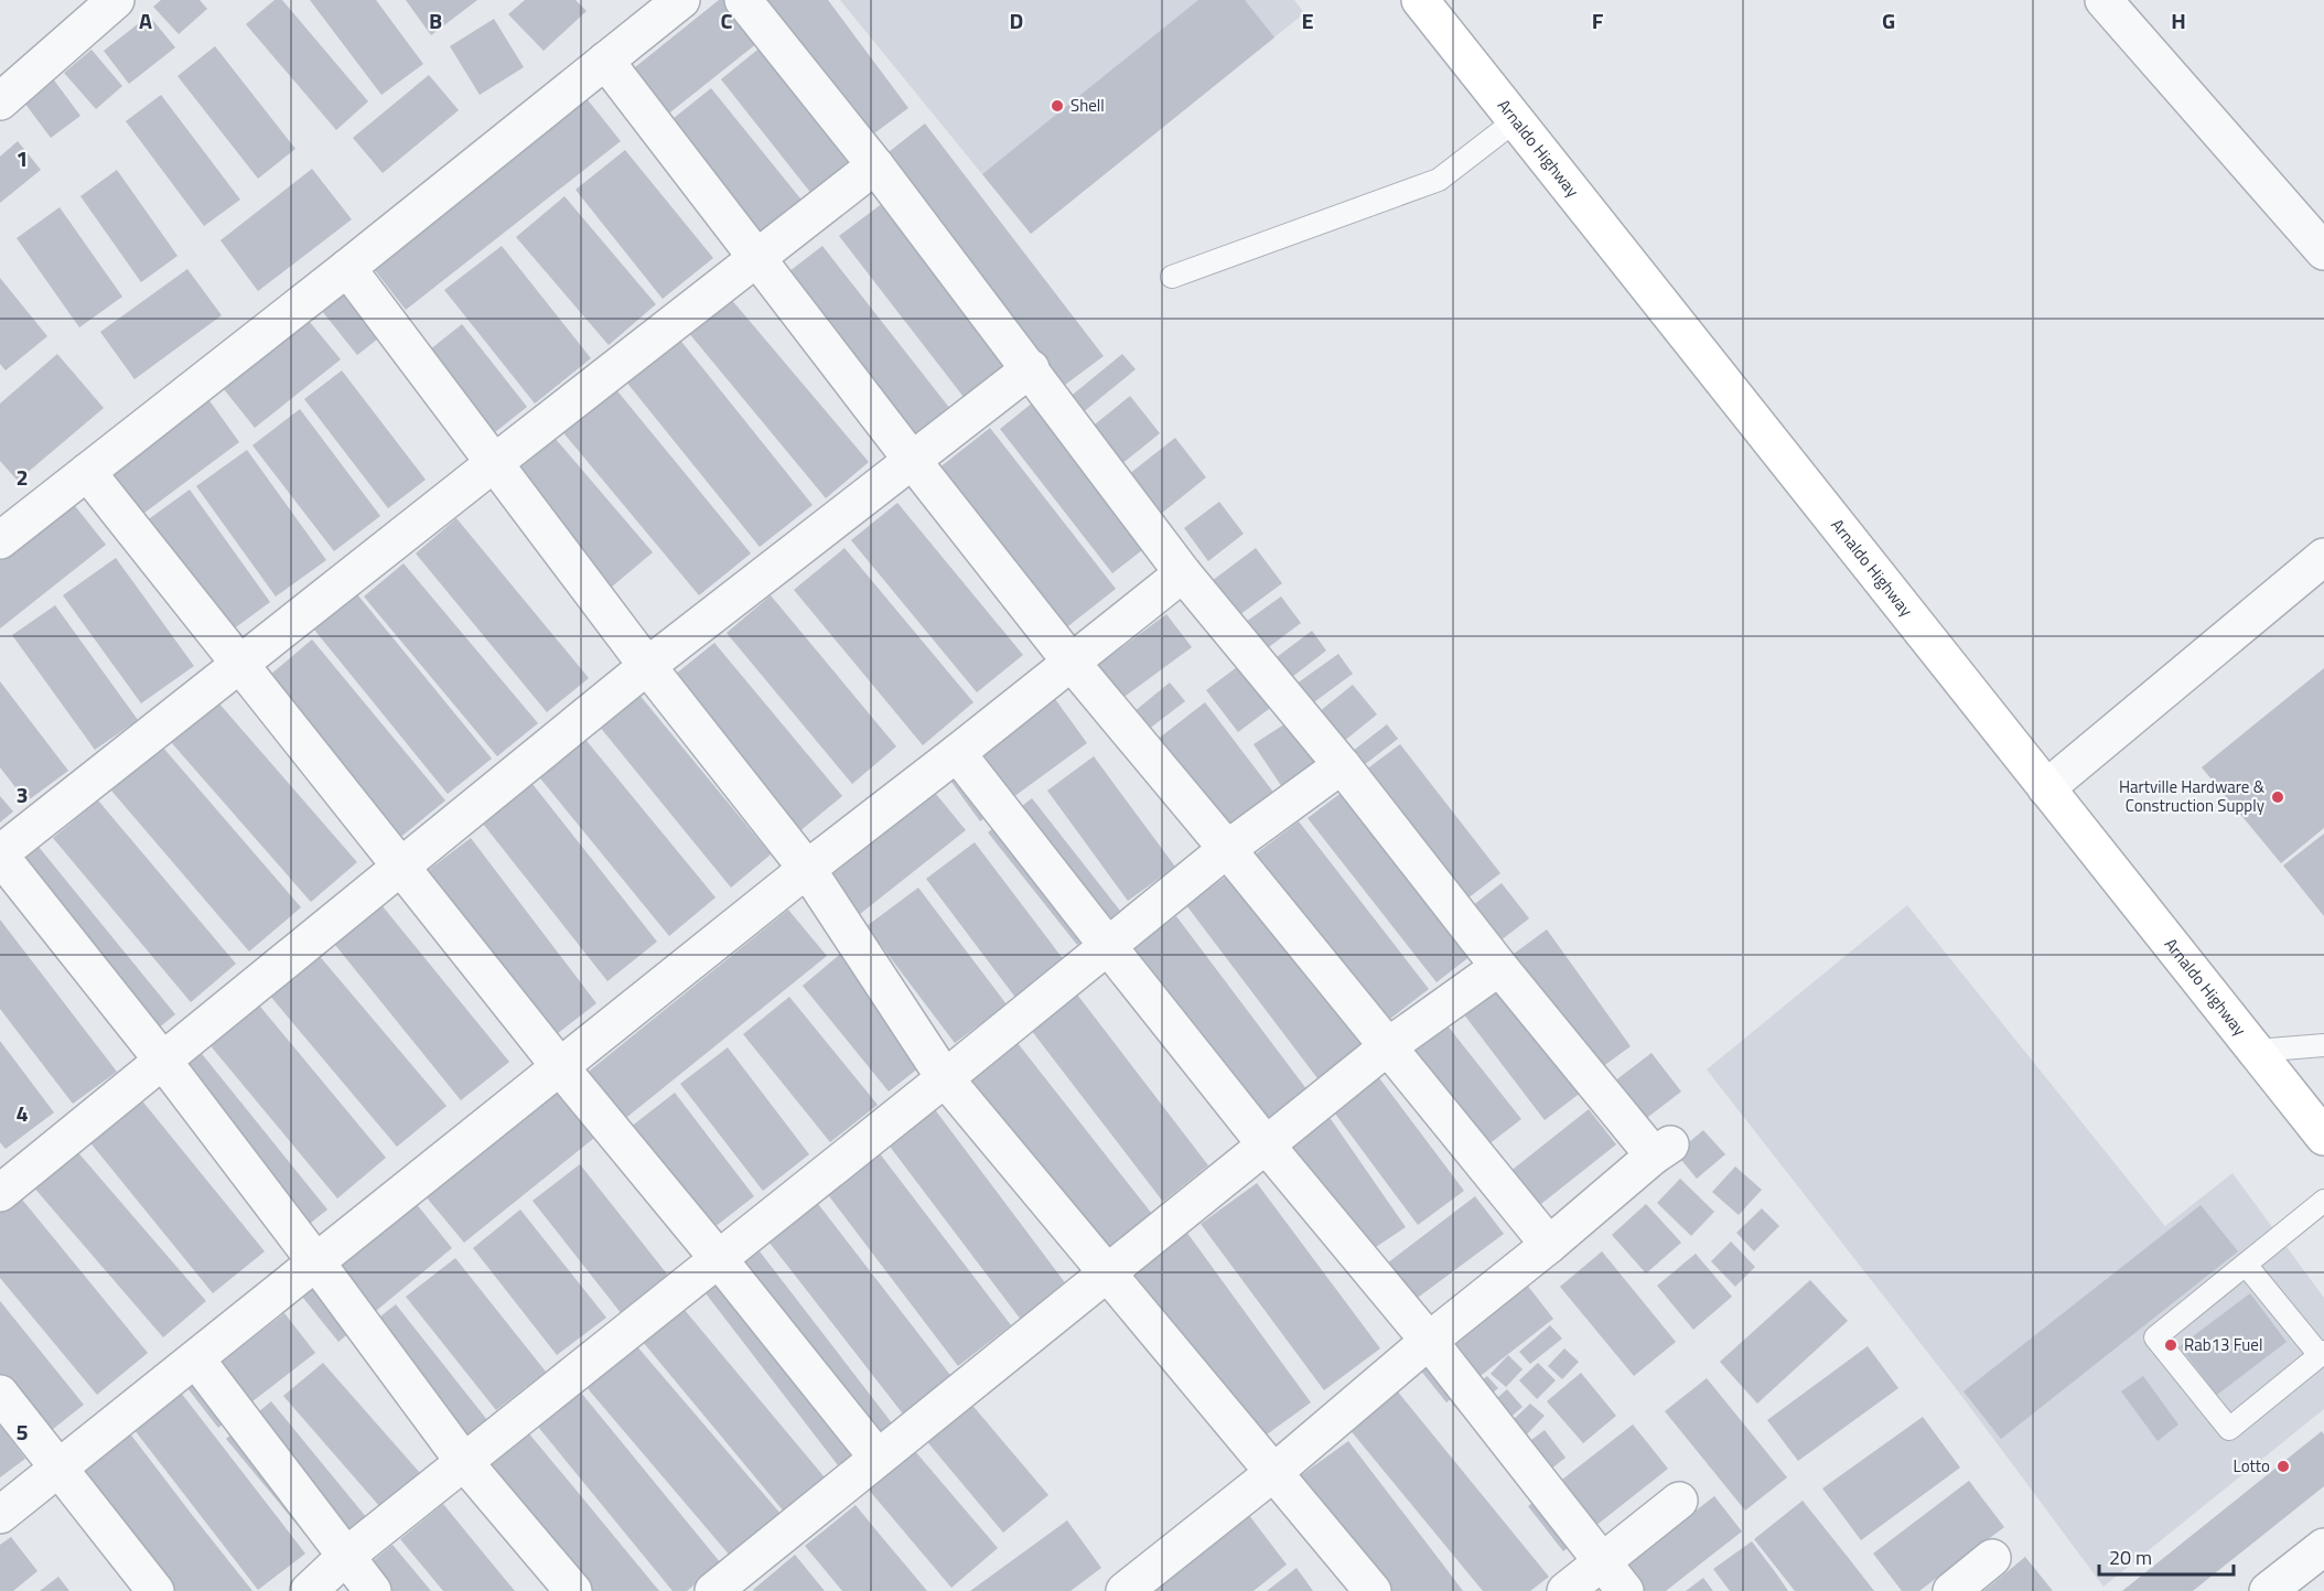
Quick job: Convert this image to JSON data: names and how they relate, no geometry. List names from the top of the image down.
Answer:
{
  "streets": {
    "main road": ["Arnaldo Highway"]
  },
  "places": [
    "Shell",
    "Hartville Hardware & Construction Supply",
    "Rab13 Fuel",
    "Lotto"
  ],
  "scale_bar": "20 m",
  "grid": {
    "columns": [
      "A",
      "B",
      "C",
      "D",
      "E",
      "F",
      "G",
      "H"
    ],
    "rows": [
      "1",
      "2",
      "3",
      "4",
      "5"
    ]
  }
}
